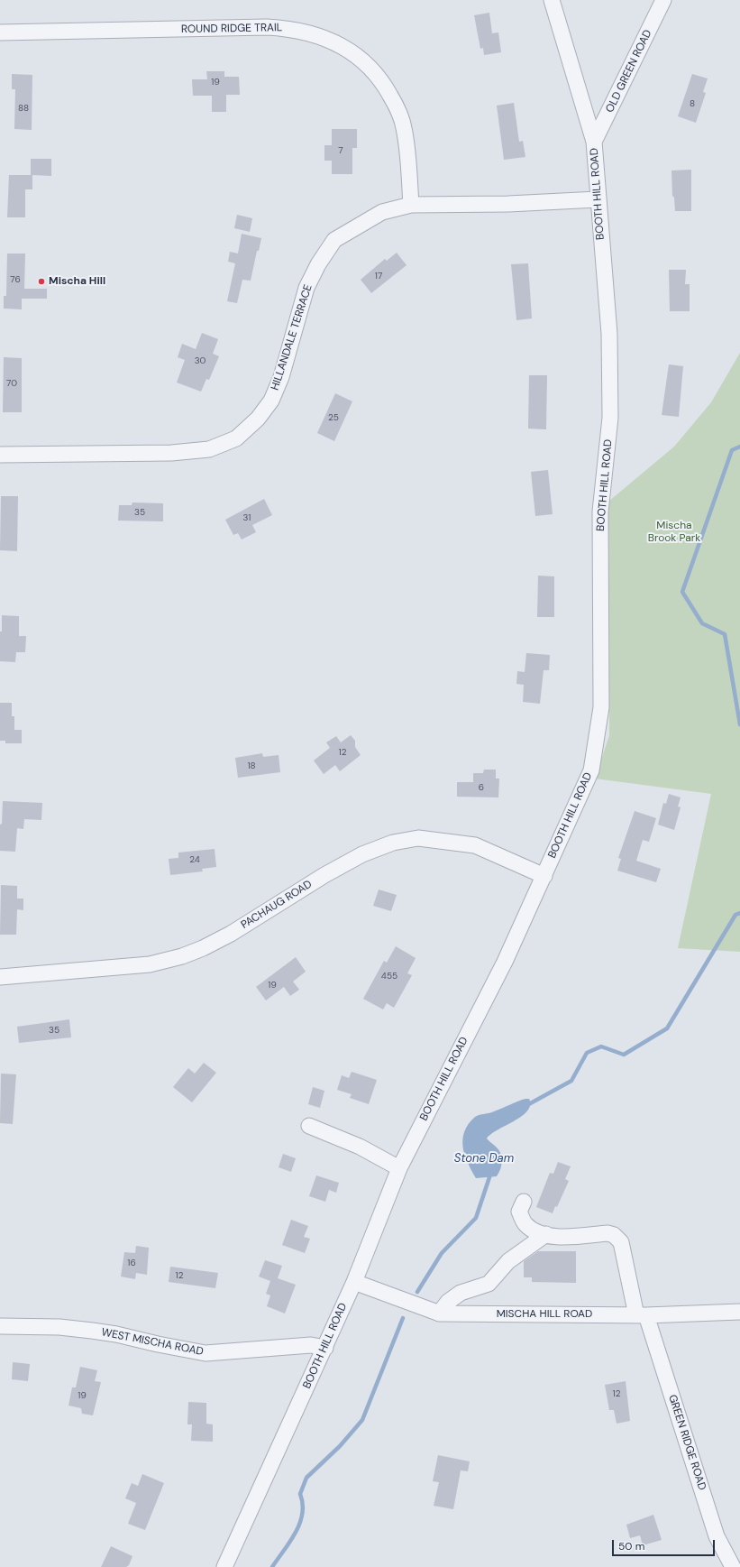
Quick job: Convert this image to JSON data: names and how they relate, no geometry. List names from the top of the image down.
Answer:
{
  "streets": {
    "street": [
      "ROUND RIDGE TRAIL",
      "OLD GREEN ROAD",
      "BOOTH HILL ROAD",
      "HILLANDALE TERRACE",
      "PACHAUG ROAD",
      "MISCHA HILL ROAD",
      "WEST MISCHA ROAD",
      "GREEN RIDGE ROAD"
    ]
  },
  "crossings": [
    ["ROUND RIDGE TRAIL", "HILLANDALE TERRACE"],
    ["OLD GREEN ROAD", "BOOTH HILL ROAD"],
    ["BOOTH HILL ROAD", "HILLANDALE TERRACE"],
    ["BOOTH HILL ROAD", "PACHAUG ROAD"],
    ["BOOTH HILL ROAD", "MISCHA HILL ROAD"],
    ["BOOTH HILL ROAD", "WEST MISCHA ROAD"],
    ["MISCHA HILL ROAD", "GREEN RIDGE ROAD"]
  ],
  "water": ["Stone Dam"],
  "parks": ["Mischa Brook Park"],
  "places": ["Mischa Hill"],
  "house_numbers": [
    "19",
    "8",
    "88",
    "7",
    "17",
    "76",
    "30",
    "70",
    "25",
    "35",
    "31",
    "12",
    "18",
    "6",
    "24",
    "455",
    "19",
    "35",
    "16",
    "12",
    "12",
    "19"
  ],
  "scale_bar": "50 m"
}
